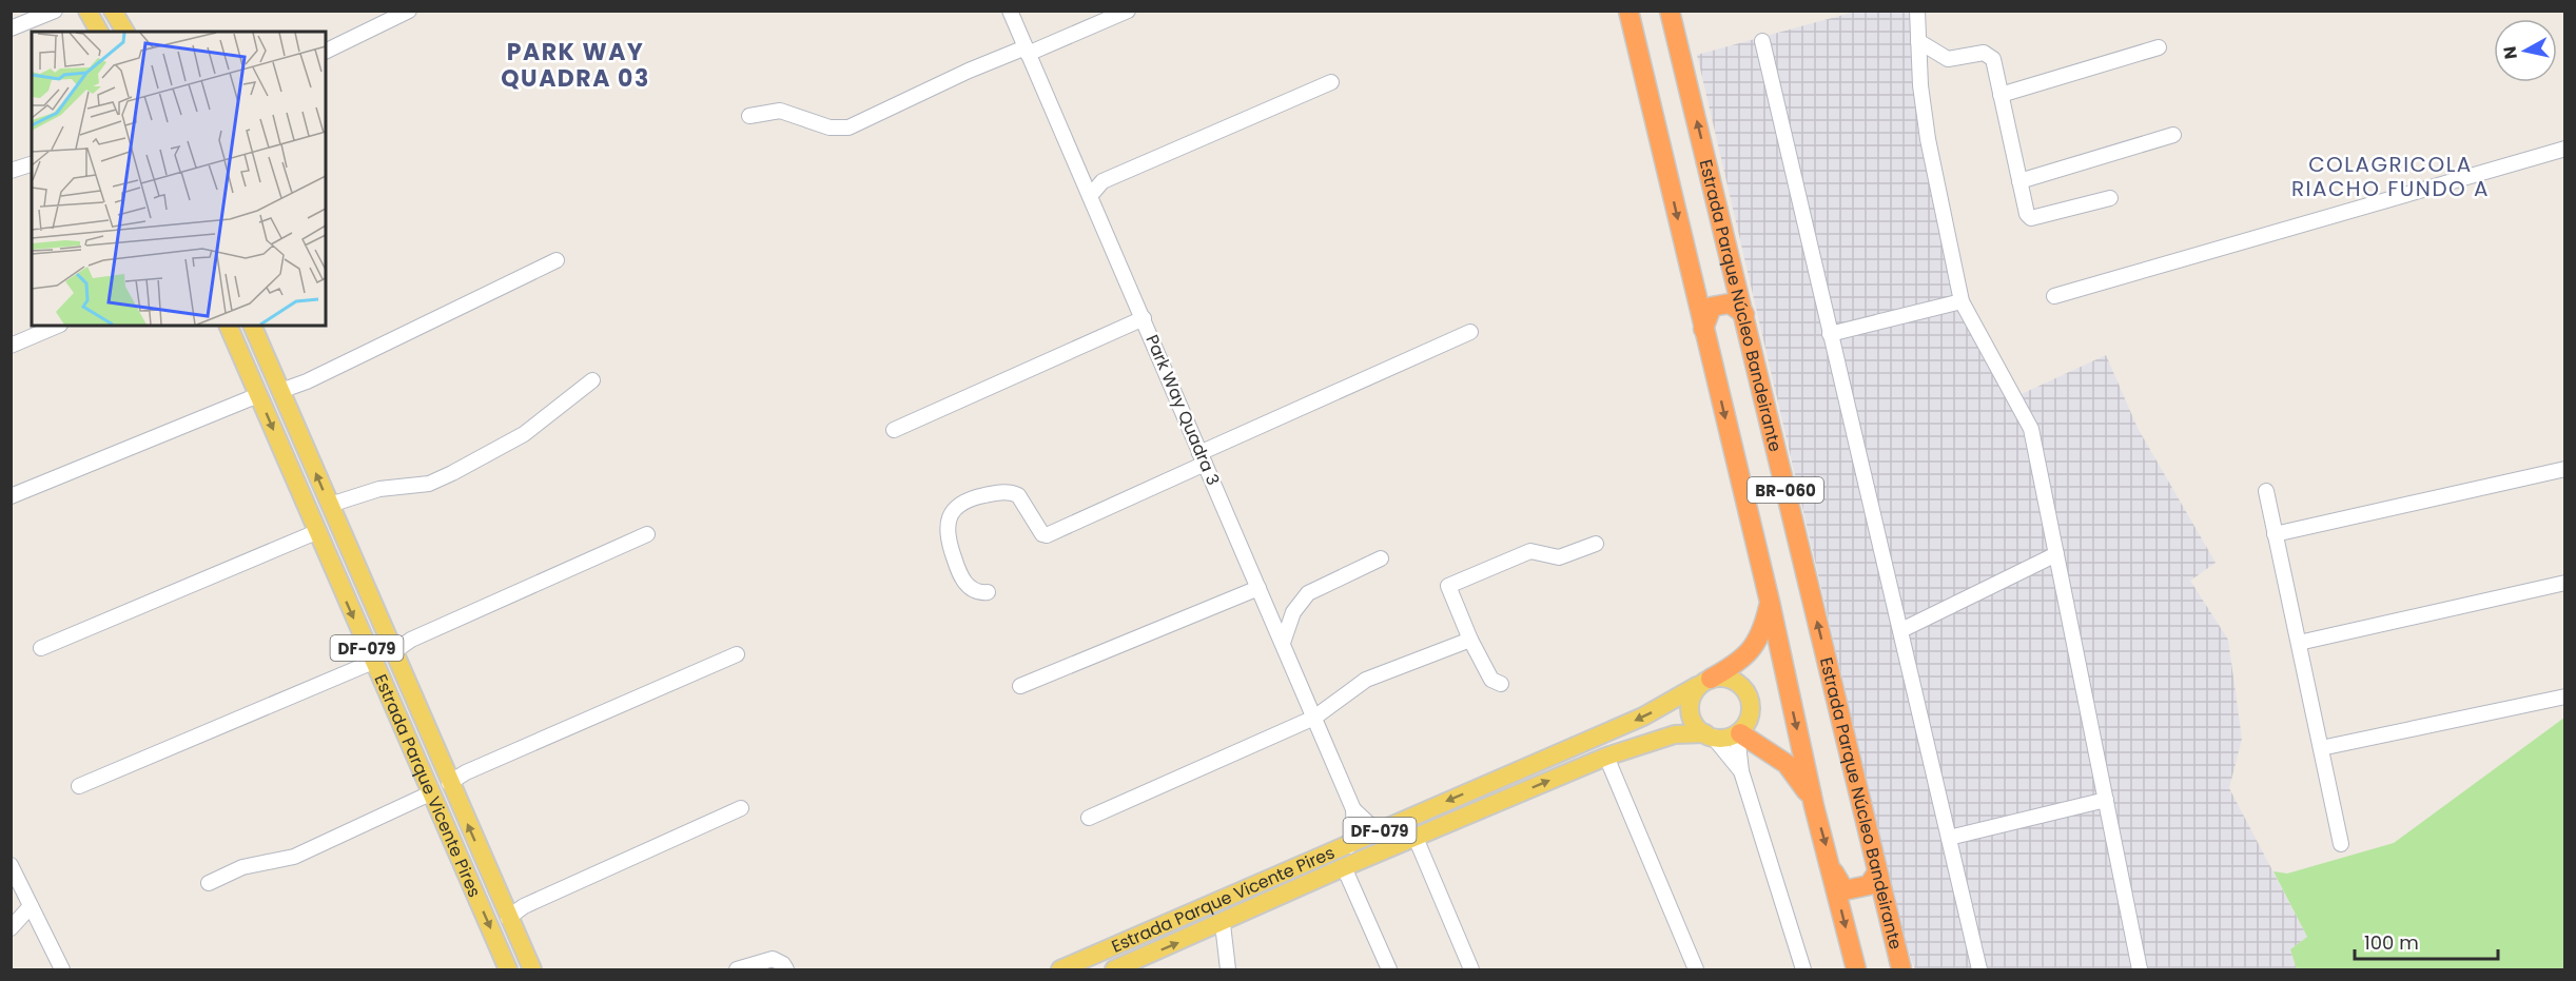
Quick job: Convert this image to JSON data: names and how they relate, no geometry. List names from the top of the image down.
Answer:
{
  "streets": {
    "highway": ["Estrada Parque Núcleo Bandeirante", "BR-060"],
    "main road": ["DF-079", "Estrada Parque Vicente Pires"],
    "street": ["Park Way Quadra 3"]
  },
  "crossings": [
    ["Park Way Quadra 3", "Estrada Parque Vicente Pires"]
  ],
  "districts": ["PARK WAY QUADRA 03", "COLAGRICOLA RIACHO FUNDO A"],
  "scale_bar": "100 m",
  "north": "left"
}
